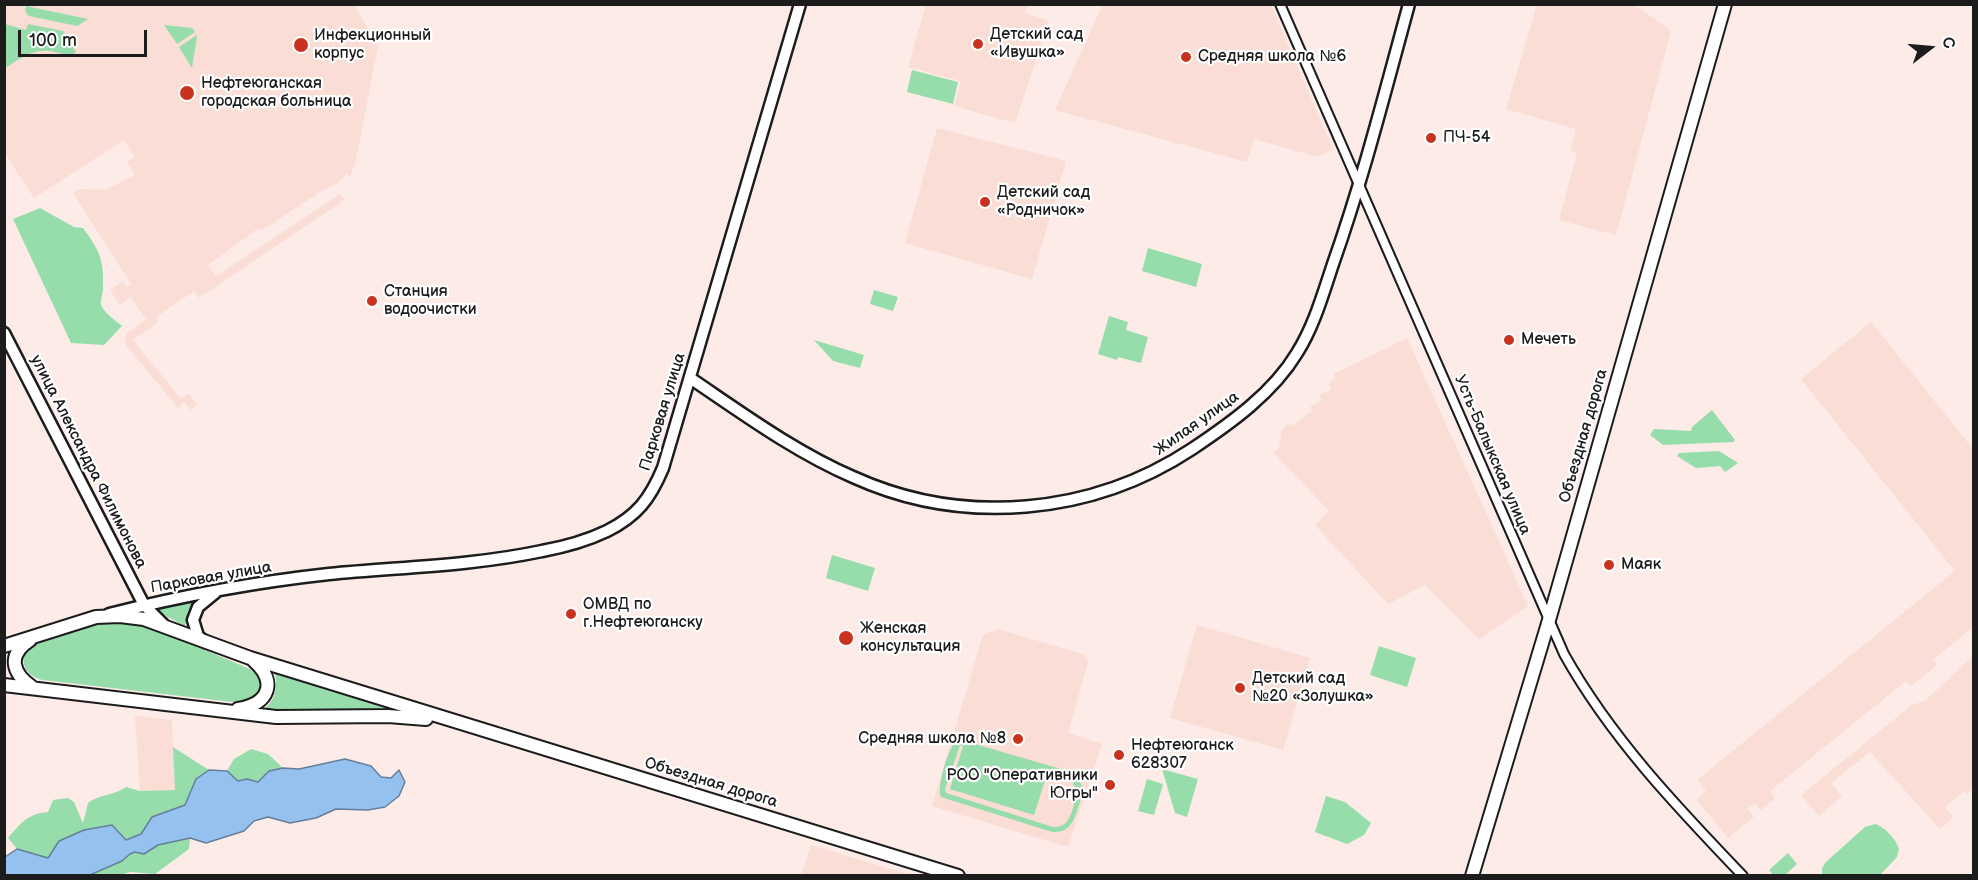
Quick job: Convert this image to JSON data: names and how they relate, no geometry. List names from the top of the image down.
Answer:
{
  "streets": {
    "main road": [
      "Парковая улица",
      "Жилая улица",
      "Объездная дорога",
      "улица Александра Филимонова"
    ],
    "street": ["Усть-Балыкская улица"]
  },
  "crossings": [
    ["Парковая улица", "Жилая улица"],
    ["Парковая улица", "улица Александра Филимонова"],
    ["Жилая улица", "Усть-Балыкская улица"],
    ["Объездная дорога", "Усть-Балыкская улица"]
  ],
  "places": [
    "Детский сад «Ивушка»",
    "Инфекционный корпус",
    "Средняя школа №6",
    "Нефтеюганская городская больница",
    "ПЧ-54",
    "Детский сад «Родничок»",
    "Станция водоочистки",
    "Мечеть",
    "Маяк",
    "ОМВД по г.Нефтеюганску",
    "Женская консультация",
    "Детский сад №20 «Золушка»",
    "Средняя школа №8",
    "Нефтеюганск 628307",
    "РОО \"Оперативники Югры\""
  ],
  "scale_bar": "100 m",
  "north": "right"
}
